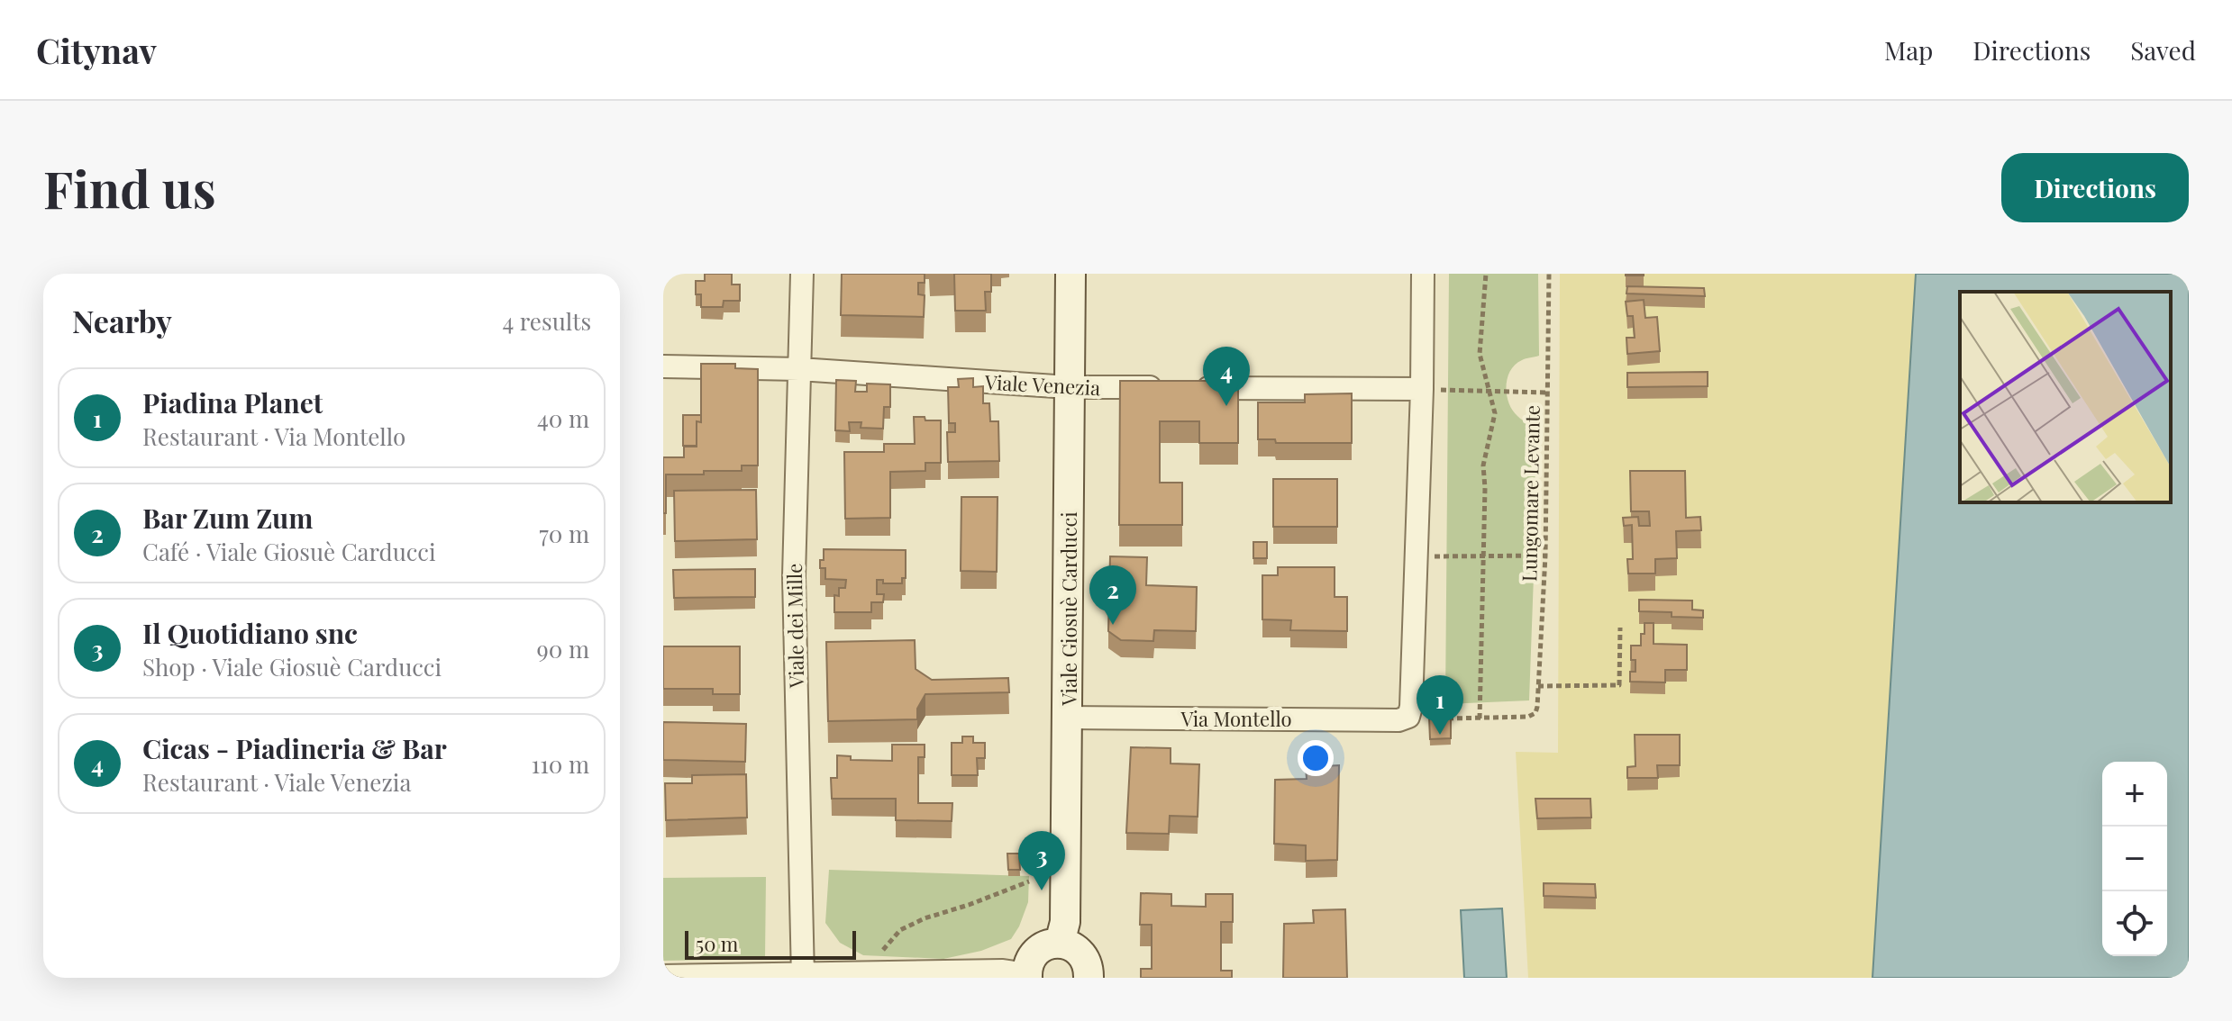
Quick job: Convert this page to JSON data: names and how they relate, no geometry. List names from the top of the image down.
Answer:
{
  "streets": {
    "street": [
      "Viale Venezia",
      "Viale Giosuè Carducci",
      "Viale dei Mille",
      "Via Montello"
    ],
    "path": ["Lungomare Levante"]
  },
  "crossings": [
    ["Viale Venezia", "Viale Giosuè Carducci"],
    ["Viale Venezia", "Viale dei Mille"],
    ["Viale Giosuè Carducci", "Via Montello"]
  ],
  "scale_bar": "50 m",
  "page": {
    "header": "Citynav",
    "nav": ["Map", "Directions", "Saved"],
    "buttons": "Directions",
    "title": "Find us",
    "heading": ["Nearby", "4 results"],
    "pins": [
      "4",
      "2",
      "1",
      "3"
    ],
    "list": [
      {
        "mark": "1",
        "name": "Piadina Planet",
        "note": "Restaurant · Via Montello",
        "value": "40 m"
      },
      {
        "mark": "2",
        "name": "Bar Zum Zum",
        "note": "Café · Viale Giosuè Carducci",
        "value": "70 m"
      },
      {
        "mark": "3",
        "name": "Il Quotidiano snc",
        "note": "Shop · Viale Giosuè Carducci",
        "value": "90 m"
      },
      {
        "mark": "4",
        "name": "Cicas - Piadineria & Bar",
        "note": "Restaurant · Viale Venezia",
        "value": "110 m"
      }
    ],
    "map_buttons": ["+", "−"],
    "scale": "50 m"
  }
}
